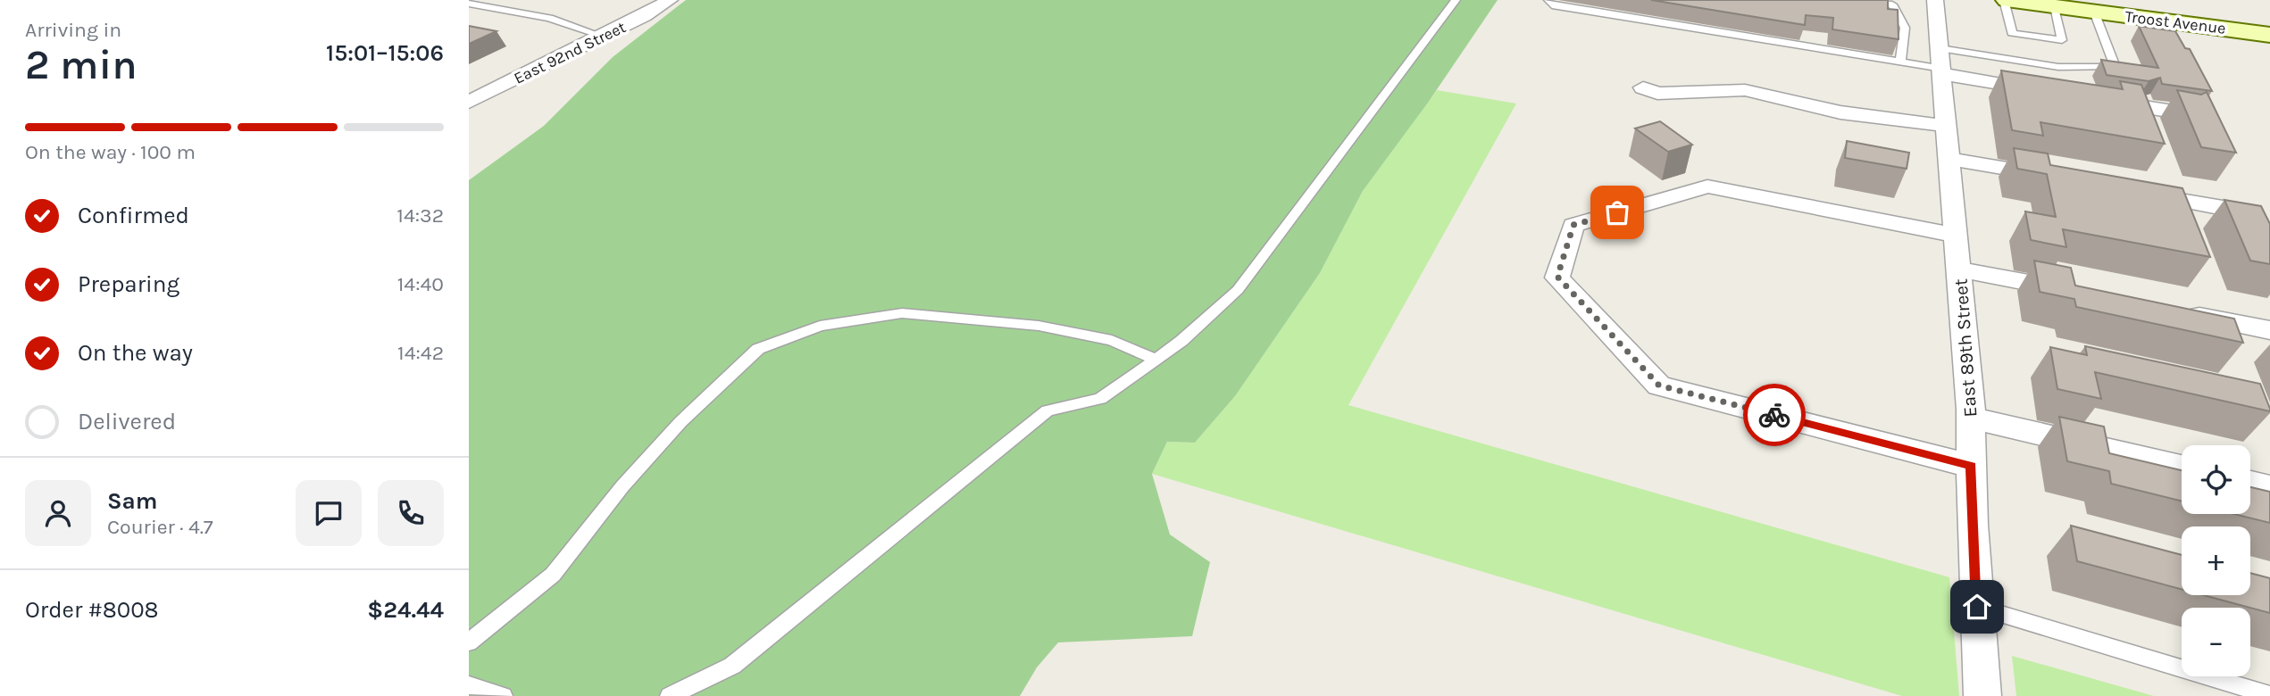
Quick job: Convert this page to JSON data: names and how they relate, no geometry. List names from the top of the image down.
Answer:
{
  "streets": {
    "main road": ["Troost Avenue"],
    "street": ["East 92nd Street", "East 89th Street"]
  },
  "page": {
    "heading": ["2 min", "Arriving in", "15:01–15:06"],
    "panel": [
      "Sam",
      "Courier · 4.7",
      "Order #8008",
      "$24.44"
    ],
    "bar": "On the way · 100 m",
    "list": [
      ["Confirmed", "14:32"],
      ["Preparing", "14:40"],
      ["On the way", "14:42"],
      "Delivered"
    ],
    "map_buttons": ["+", "−"]
  }
}
